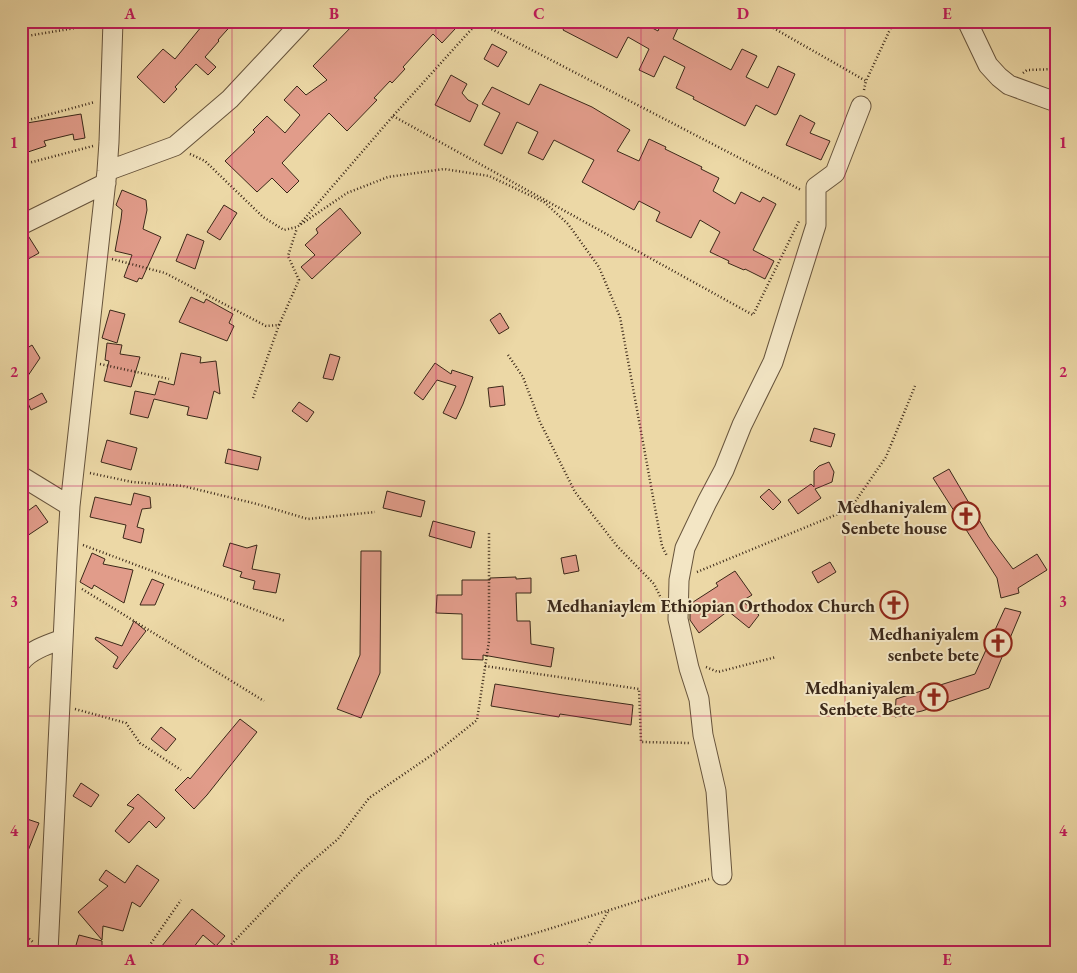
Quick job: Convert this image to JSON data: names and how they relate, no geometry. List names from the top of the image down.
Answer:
{
  "places": {
    "church": [
      "Medhaniyalem Senbete house",
      "Medhaniaylem Ethiopian Orthodox Church",
      "Medhaniyalem senbete bete",
      "Medhaniyalem Senbete Bete"
    ]
  },
  "grid": {
    "columns": [
      "A",
      "B",
      "C",
      "D",
      "E"
    ],
    "rows": [
      "1",
      "2",
      "3",
      "4"
    ]
  }
}
